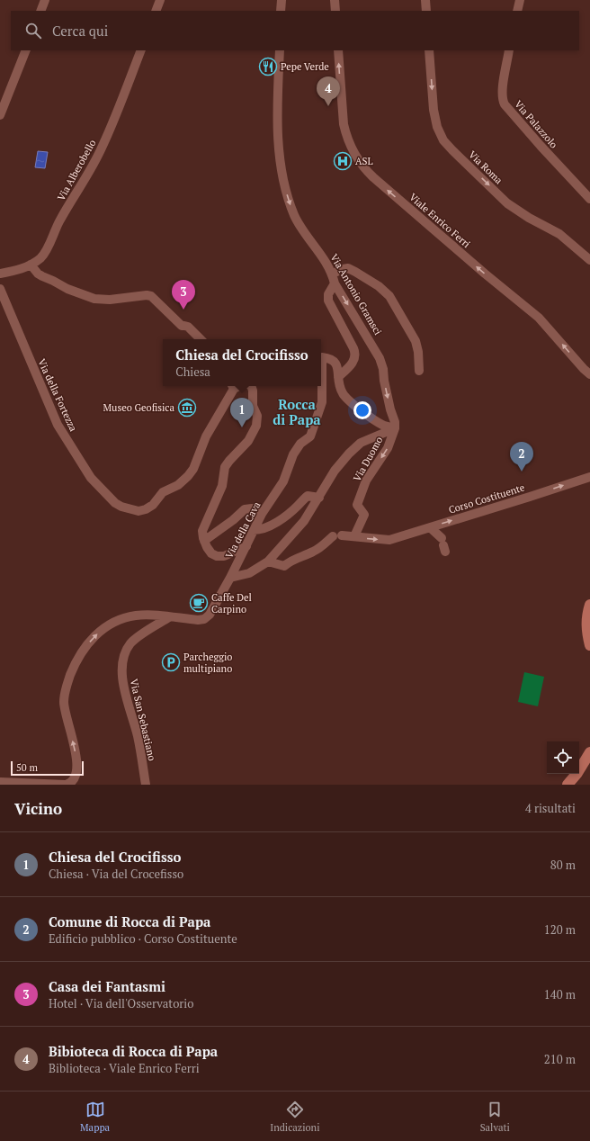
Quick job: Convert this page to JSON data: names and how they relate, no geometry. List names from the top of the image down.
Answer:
{
  "streets": {
    "street": [
      "Via Palazzolo",
      "Via Roma",
      "Via Alberobello",
      "Viale Enrico Ferri",
      "Via Antonio Gramsci",
      "Via della Fortezza",
      "Via Duomo",
      "Corso Costituente",
      "Via della Cava",
      "Via San Sebastiano"
    ]
  },
  "crossings": [
    ["Via Antonio Gramsci", "Via Duomo"],
    ["Via Duomo", "Corso Costituente"],
    ["Via della Cava", "Via San Sebastiano"]
  ],
  "one_way": [
    "Via Roma",
    "Viale Enrico Ferri",
    "Via Antonio Gramsci",
    "Corso Costituente"
  ],
  "districts": ["Rocca di Papa"],
  "places": {
    "restaurant": ["Pepe Verde"],
    "hospital": ["ASL"],
    "museum": ["Museo Geofisica"],
    "cafe": ["Caffe Del Carpino"],
    "parking": ["Parcheggio multipiano"]
  },
  "scale_bar": "50 m",
  "page": {
    "search": "Cerca qui",
    "pins": [
      "4",
      "3",
      "1",
      "2"
    ],
    "popup": ["Chiesa del Crocifisso", "Chiesa"],
    "scale": "50 m",
    "heading": ["Vicino", "4 risultati"],
    "list": [
      {
        "mark": "1",
        "name": "Chiesa del Crocifisso",
        "note": "Chiesa · Via del Crocefisso",
        "value": "80 m"
      },
      {
        "mark": "2",
        "name": "Comune di Rocca di Papa",
        "note": "Edificio pubblico · Corso Costituente",
        "value": "120 m"
      },
      {
        "mark": "3",
        "name": "Casa dei Fantasmi",
        "note": "Hotel · Via dell'Osservatorio",
        "value": "140 m"
      },
      {
        "mark": "4",
        "name": "Bibioteca di Rocca di Papa",
        "note": "Biblioteca · Viale Enrico Ferri",
        "value": "210 m"
      }
    ],
    "nav": ["Mappa", "Indicazioni", "Salvati"]
  }
}
